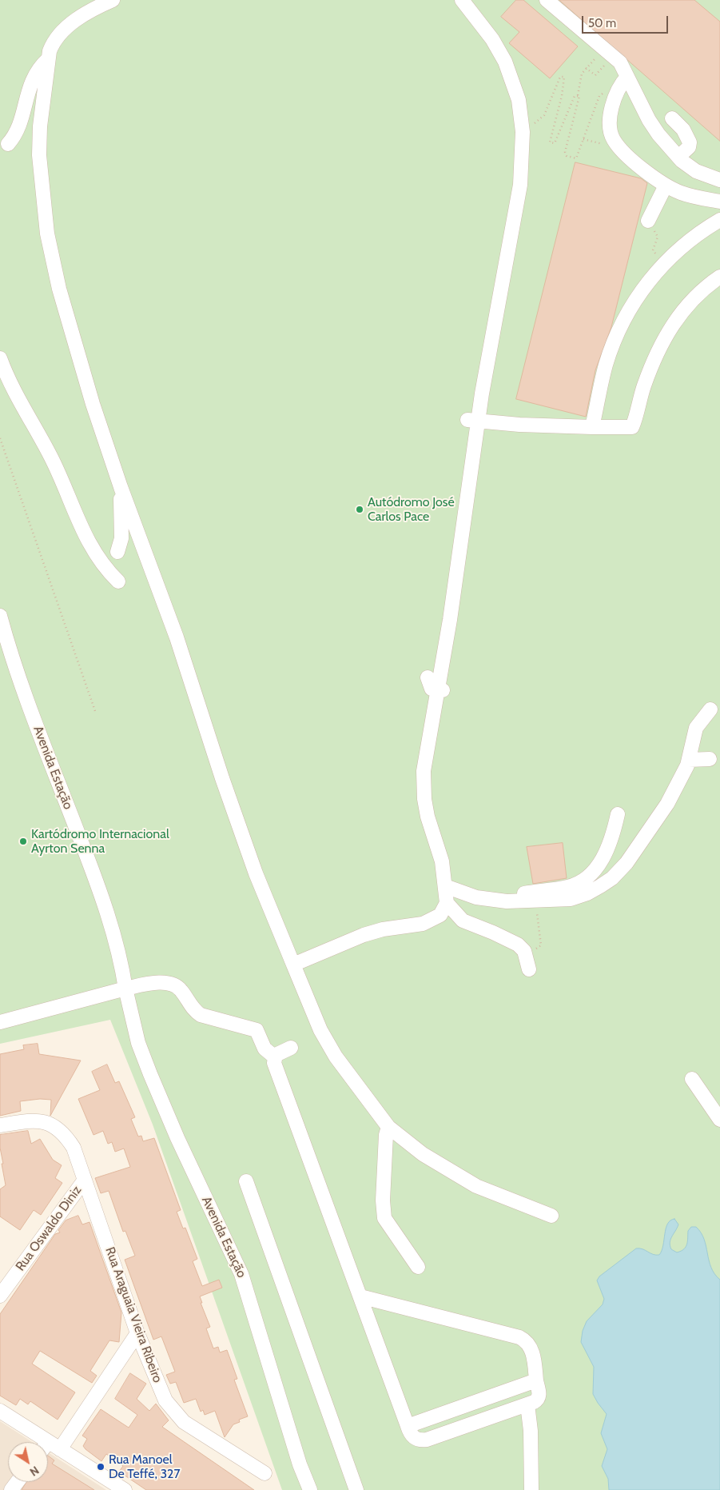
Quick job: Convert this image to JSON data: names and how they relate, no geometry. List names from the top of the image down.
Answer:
{
  "streets": {
    "street": ["Avenida Estação", "Rua Oswaldo Diniz", "Rua Araguaia Vieira Ribeiro"]
  },
  "crossings": [
    ["Rua Oswaldo Diniz", "Rua Araguaia Vieira Ribeiro"]
  ],
  "places": ["Autódromo José Carlos Pace", "Kartódromo Internacional Ayrton Senna", "Rua Manoel De Teffé, 327"],
  "scale_bar": "50 m",
  "north": "bottom right"
}
